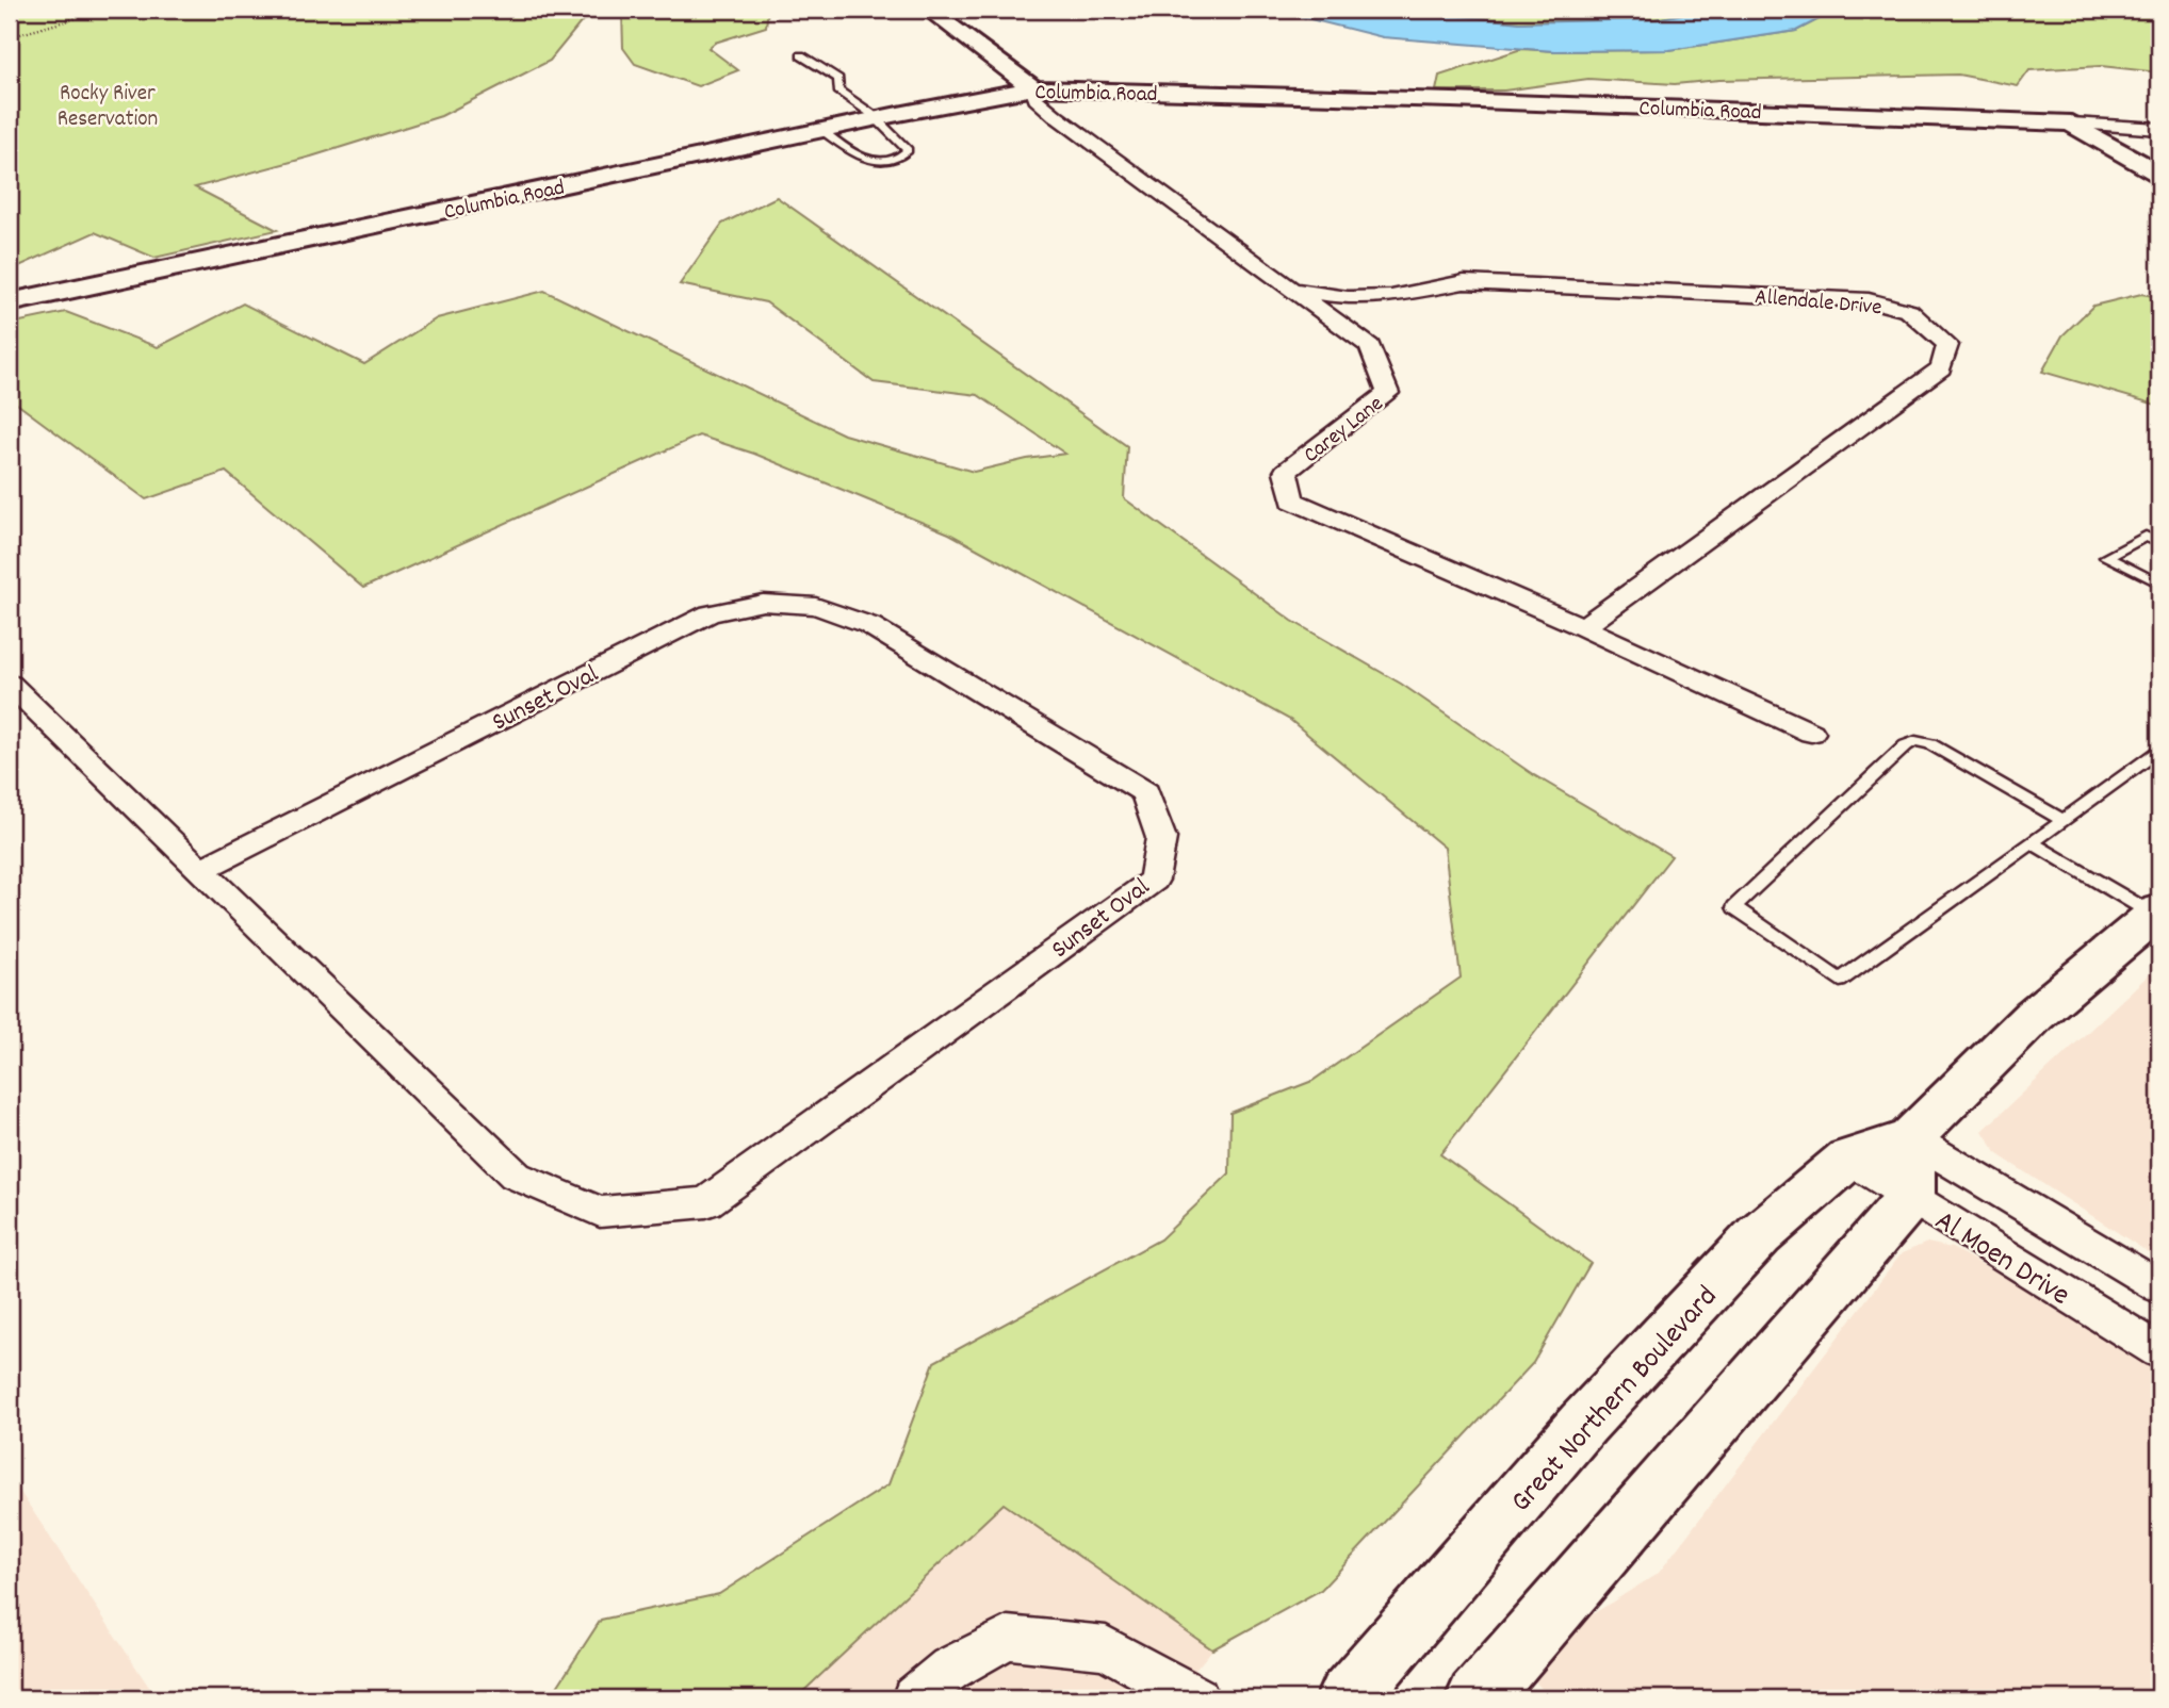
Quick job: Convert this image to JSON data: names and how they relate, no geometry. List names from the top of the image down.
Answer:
{
  "streets": {
    "street": [
      "Columbia Road",
      "Allendale Drive",
      "Carey Lane",
      "Sunset Oval",
      "Al Moen Drive",
      "Great Northern Boulevard"
    ]
  },
  "crossings": [
    ["Allendale Drive", "Carey Lane"],
    ["Al Moen Drive", "Great Northern Boulevard"]
  ],
  "parks": ["Rocky River Reservation"]
}
